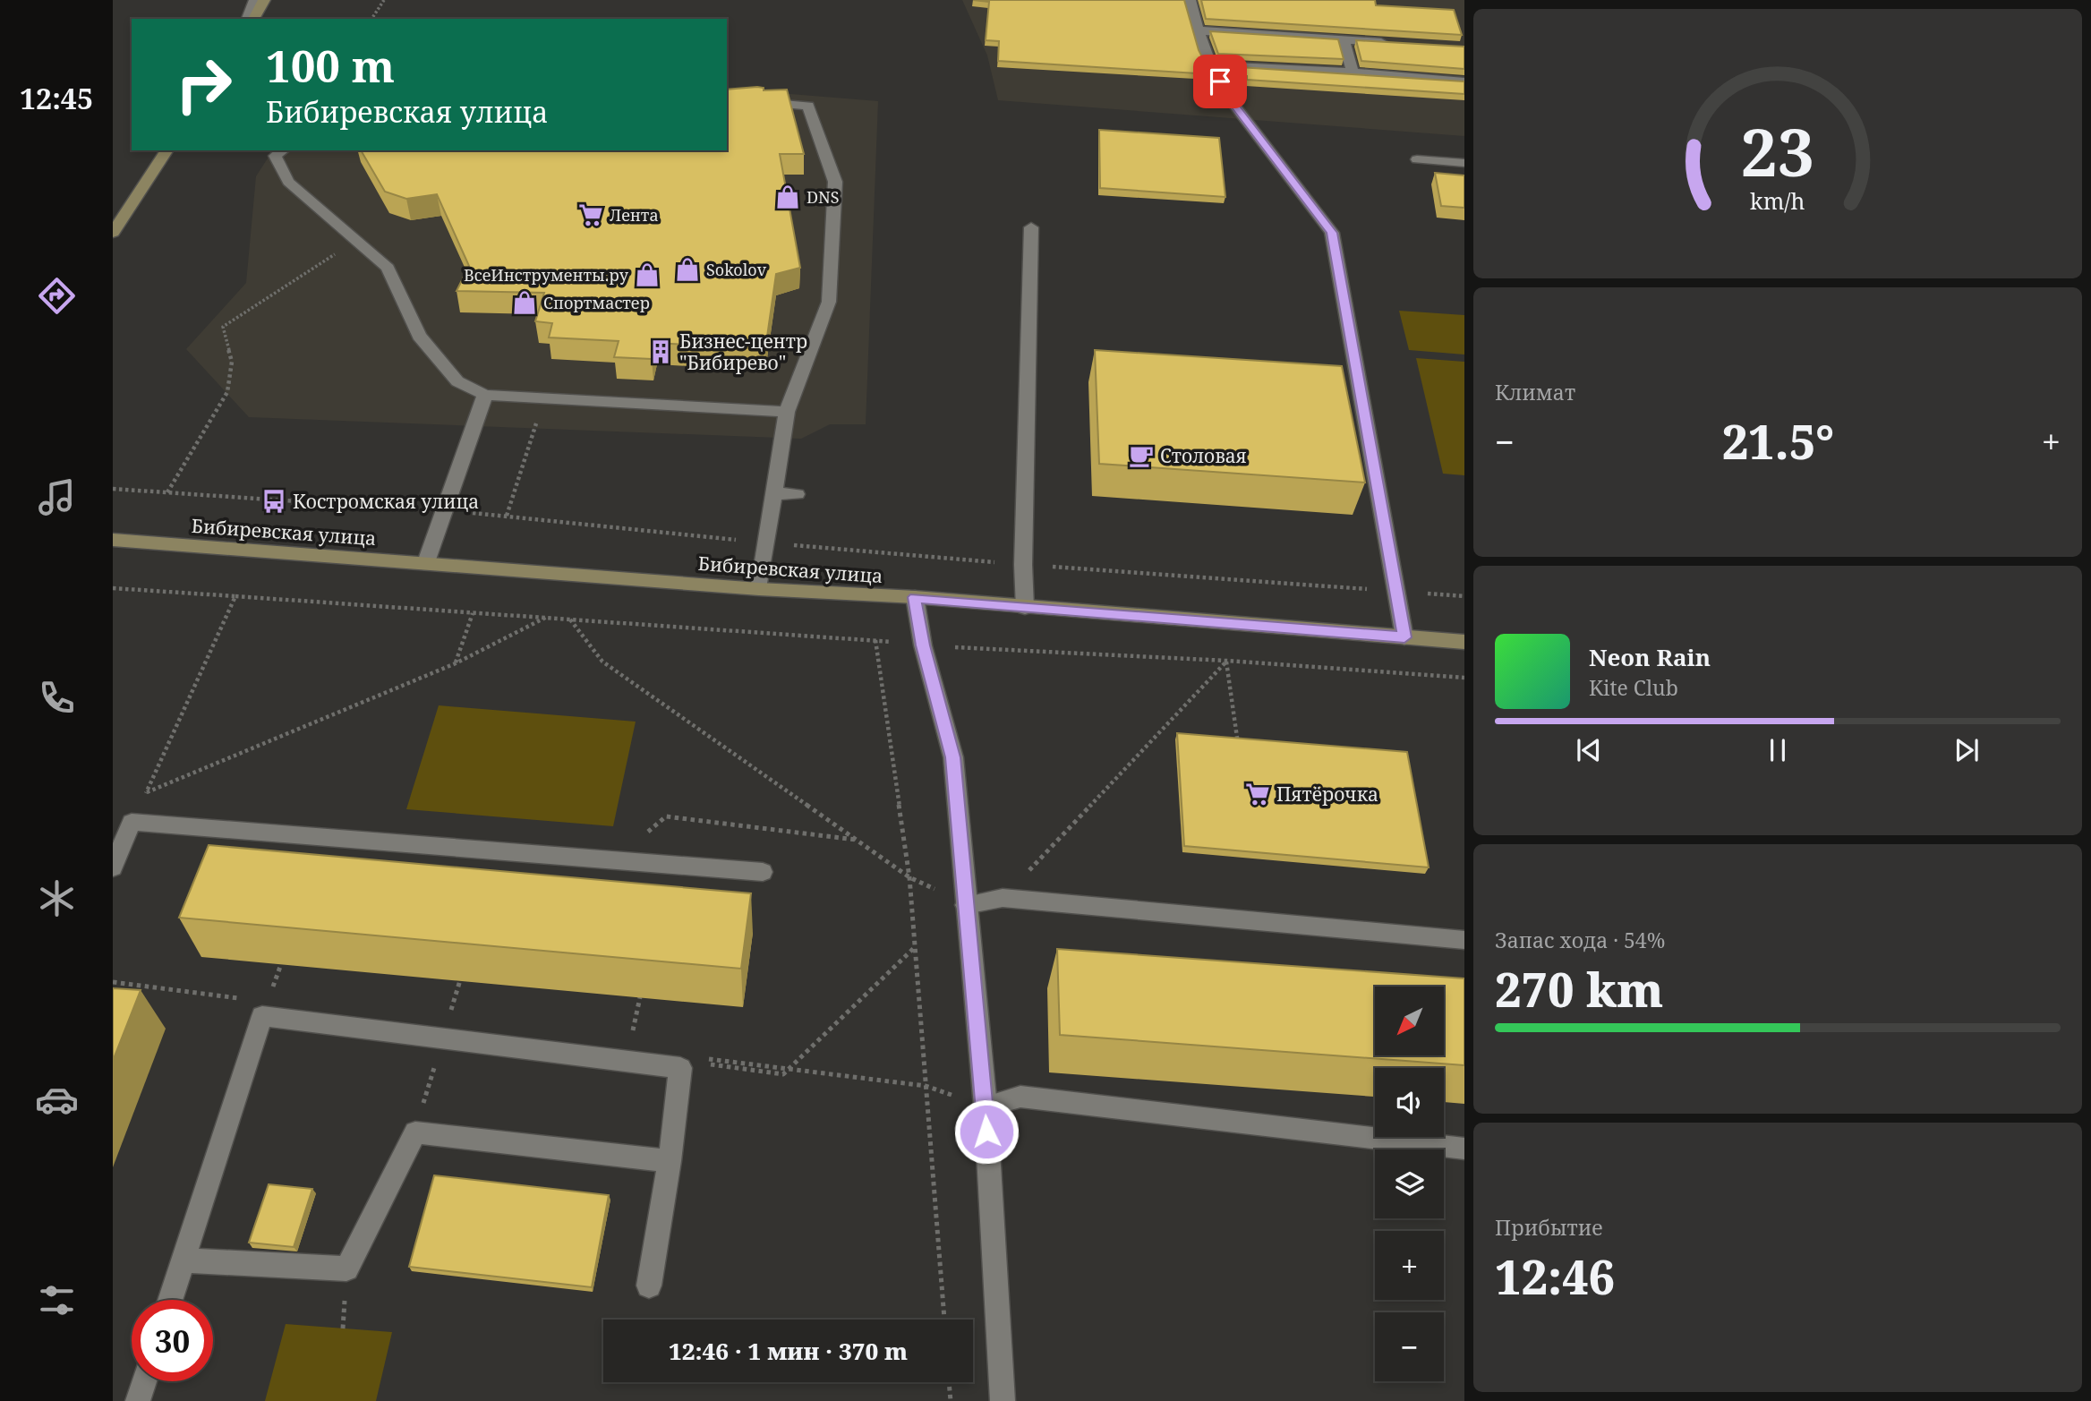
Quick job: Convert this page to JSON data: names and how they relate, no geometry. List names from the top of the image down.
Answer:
{
  "streets": {
    "main road": ["Бибиревская улица"]
  },
  "places": {
    "shop": [
      "DNS",
      "Sokolov",
      "ВсеИнструменты.ру",
      "Спортмастер"
    ],
    "supermarket": ["Лента", "Пятёрочка"],
    "building": ["Бизнес-центр \"Бибирево\""],
    "cafe": ["Столовая"],
    "bus stop": ["Костромская улица"]
  },
  "north": "bottom left",
  "page": {
    "tabs": "12:45",
    "turn": ["100 m", "Бибиревская улица"],
    "tile": [
      "Климат",
      ["Запас хода · 54%", "270 km"],
      ["Прибытие", "12:46"]
    ],
    "heat": ["−", "21.5°", "+"],
    "song": ["Neon Rain", "Kite Club"],
    "map_buttons": ["+", "−"],
    "limit": "30",
    "trip": "12:46 · 1 мин · 370 m",
    "gauge": ["23", "km/h"]
  }
}
